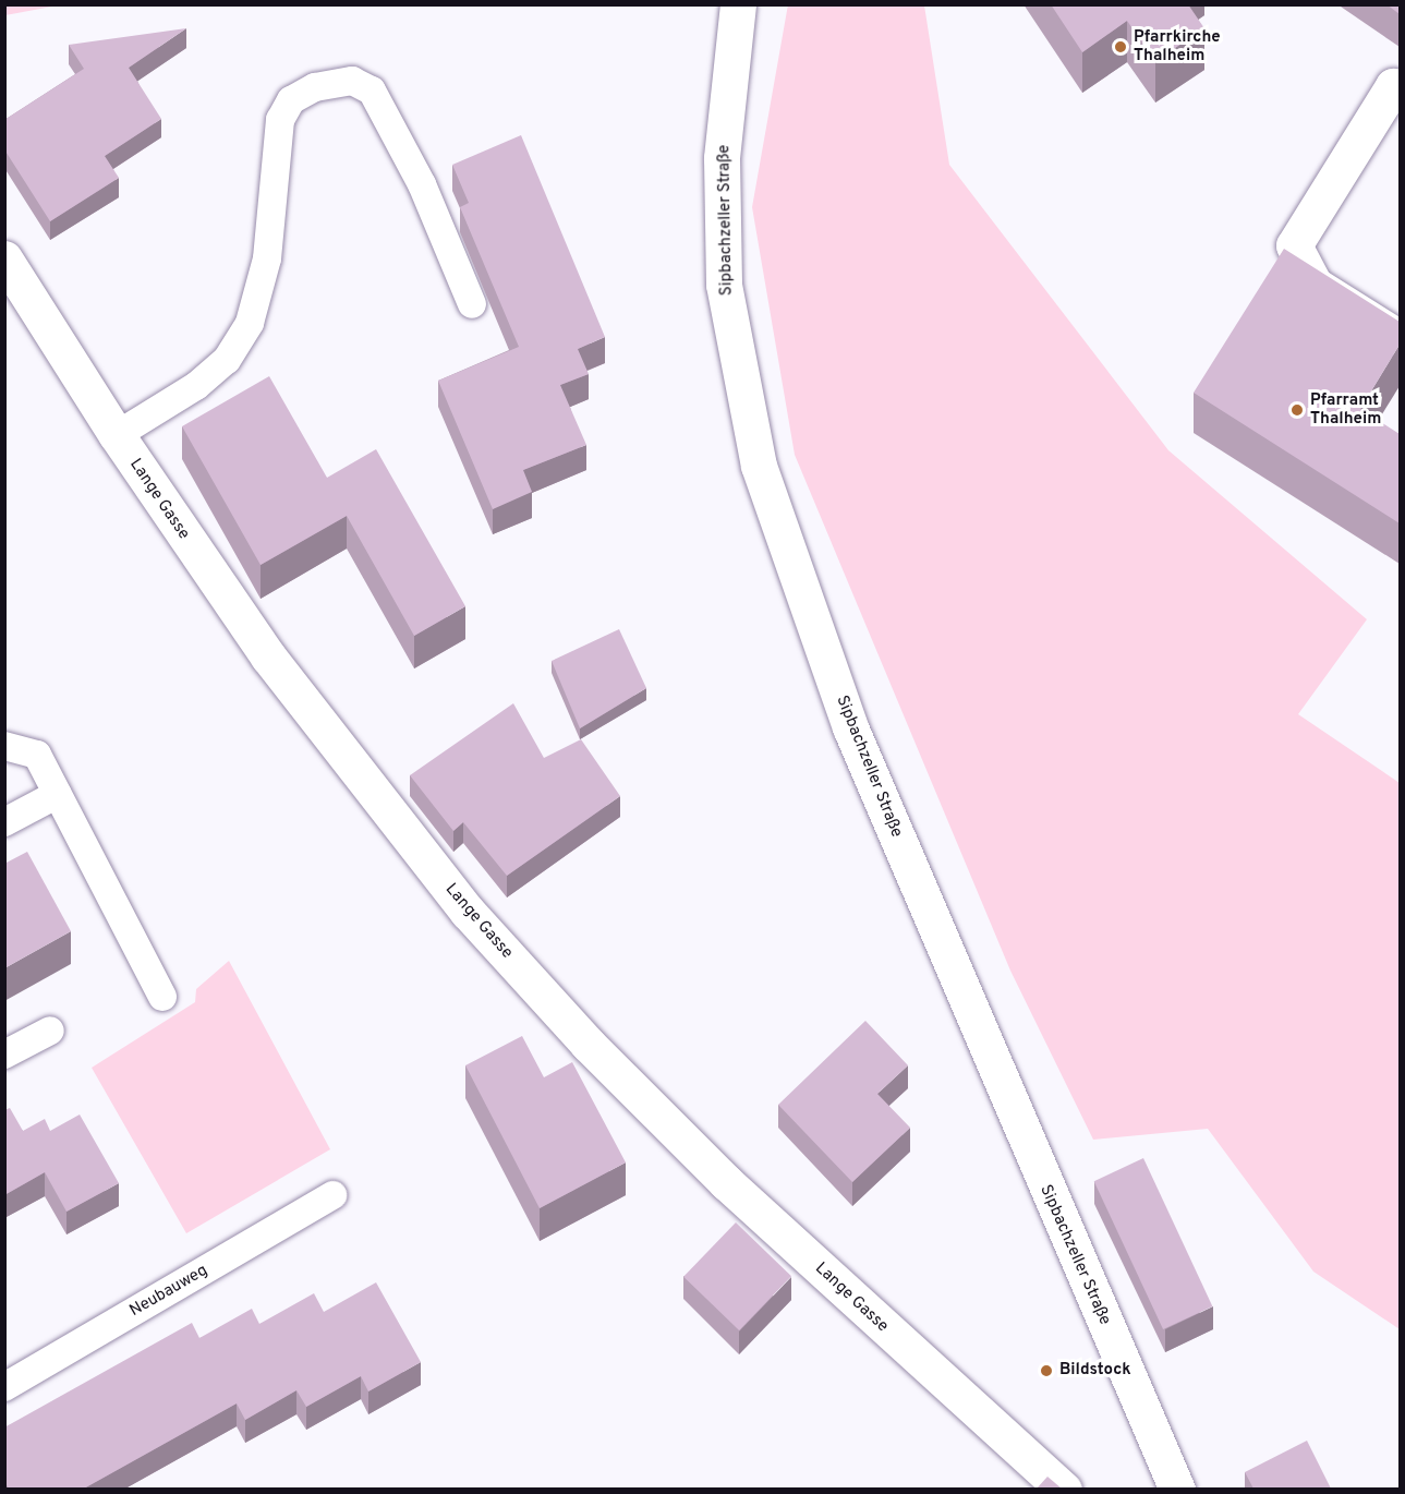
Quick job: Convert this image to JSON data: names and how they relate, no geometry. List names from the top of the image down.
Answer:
{
  "streets": {
    "street": ["Sipbachzeller Straße", "Lange Gasse"],
    "lane": ["Neubauweg"]
  },
  "places": ["Pfarrkirche Thalheim", "Pfarramt Thalheim", "Bildstock"]
}
